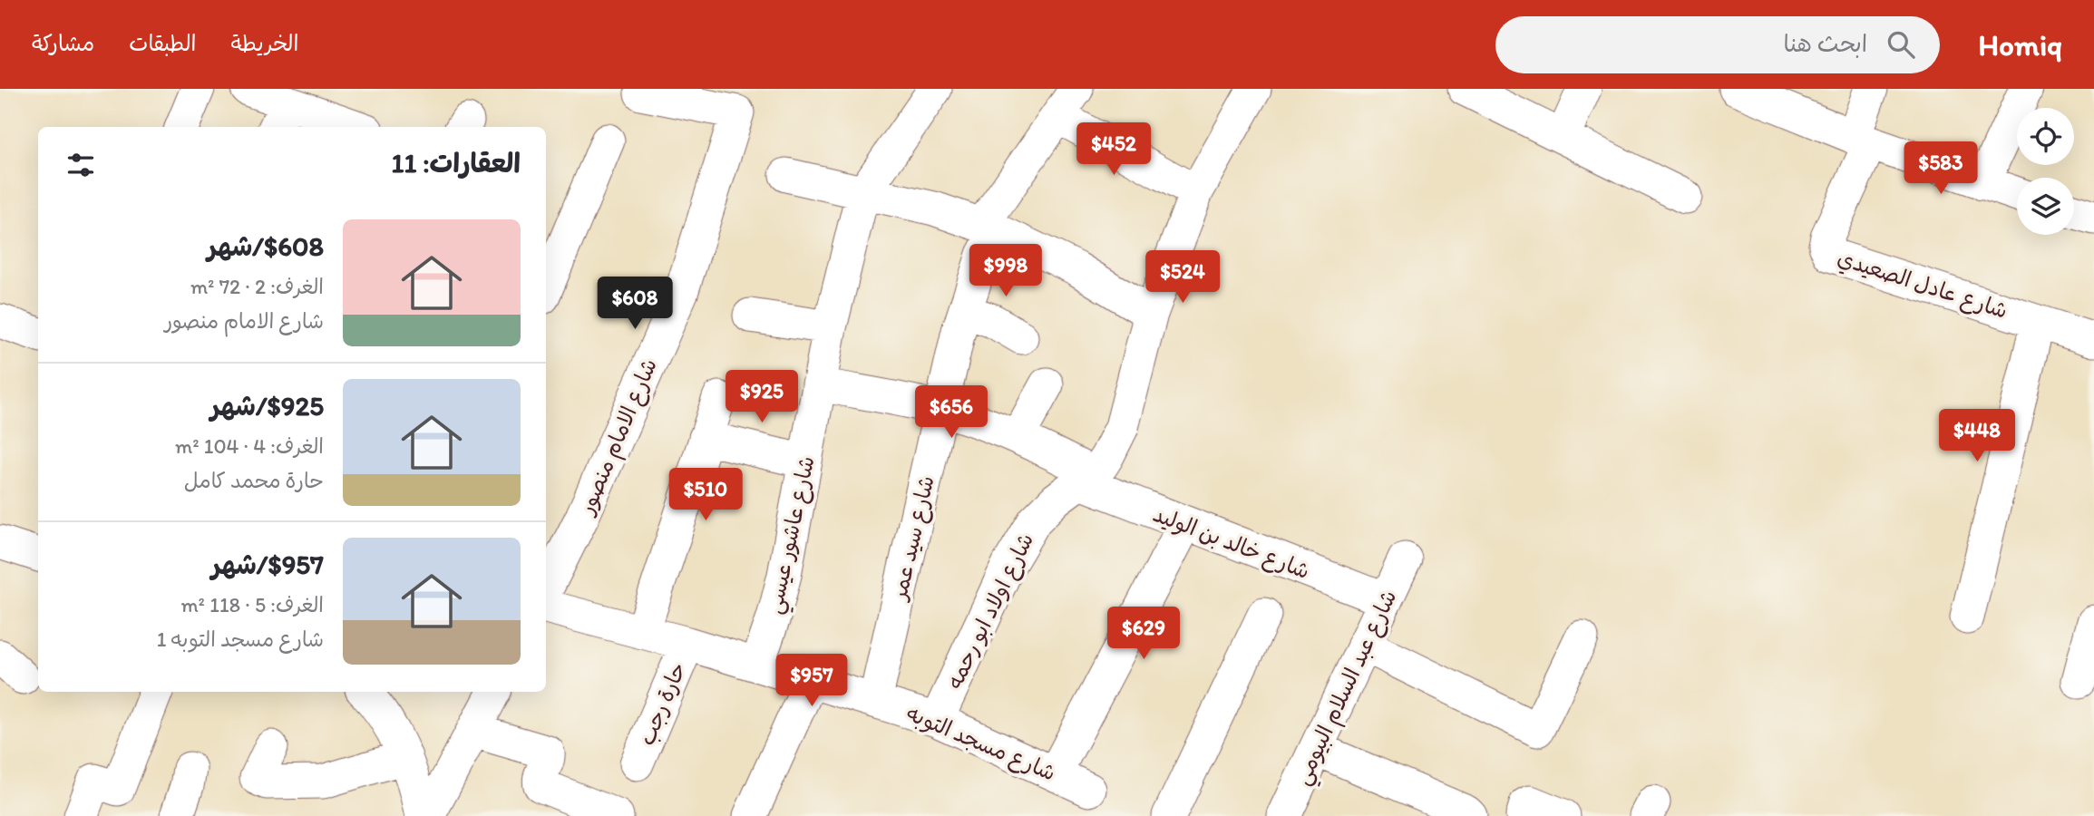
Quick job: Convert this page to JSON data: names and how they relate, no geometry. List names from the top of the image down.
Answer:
{
  "streets": {
    "street": [
      "شارع عادل الصعيدي",
      "شارع الامام منصور",
      "شارع عاشور عيسي",
      "شارع سيد عمر",
      "شارع خالد بن الوليد",
      "شارع اولاد ابو رحمه",
      "شارع عبد السلام البيومي",
      "حارة رجب",
      "شارع مسجد التوبه"
    ]
  },
  "crossings": [
    ["شارع عاشور عيسي", "شارع خالد بن الوليد"],
    ["شارع عاشور عيسي", "شارع مسجد التوبه"],
    ["شارع سيد عمر", "شارع خالد بن الوليد"],
    ["شارع سيد عمر", "شارع مسجد التوبه"],
    ["شارع خالد بن الوليد", "شارع اولاد ابو رحمه"],
    ["شارع خالد بن الوليد", "شارع عبد السلام البيومي"],
    ["شارع اولاد ابو رحمه", "شارع مسجد التوبه"],
    ["حارة رجب", "شارع مسجد التوبه"]
  ],
  "page": {
    "header": "Homiq",
    "search": "ابحث هنا",
    "nav": ["الخريطة", "الطبقات", "مشاركة"],
    "price": [
      "$452",
      "$583",
      "$998",
      "$524",
      "$608",
      "$925",
      "$656",
      "$448",
      "$510",
      "$629",
      "$957"
    ],
    "heading": "العقارات: 11",
    "list": [
      {
        "name": "$608/شهر",
        "note": "الغرف: 2 · 72 m² · شارع الامام منصور"
      },
      {
        "name": "$925/شهر",
        "note": "الغرف: 4 · 104 m² · حارة محمد كامل"
      },
      {
        "name": "$957/شهر",
        "note": "الغرف: 5 · 118 m² · شارع مسجد التوبه 1"
      }
    ]
  }
}
